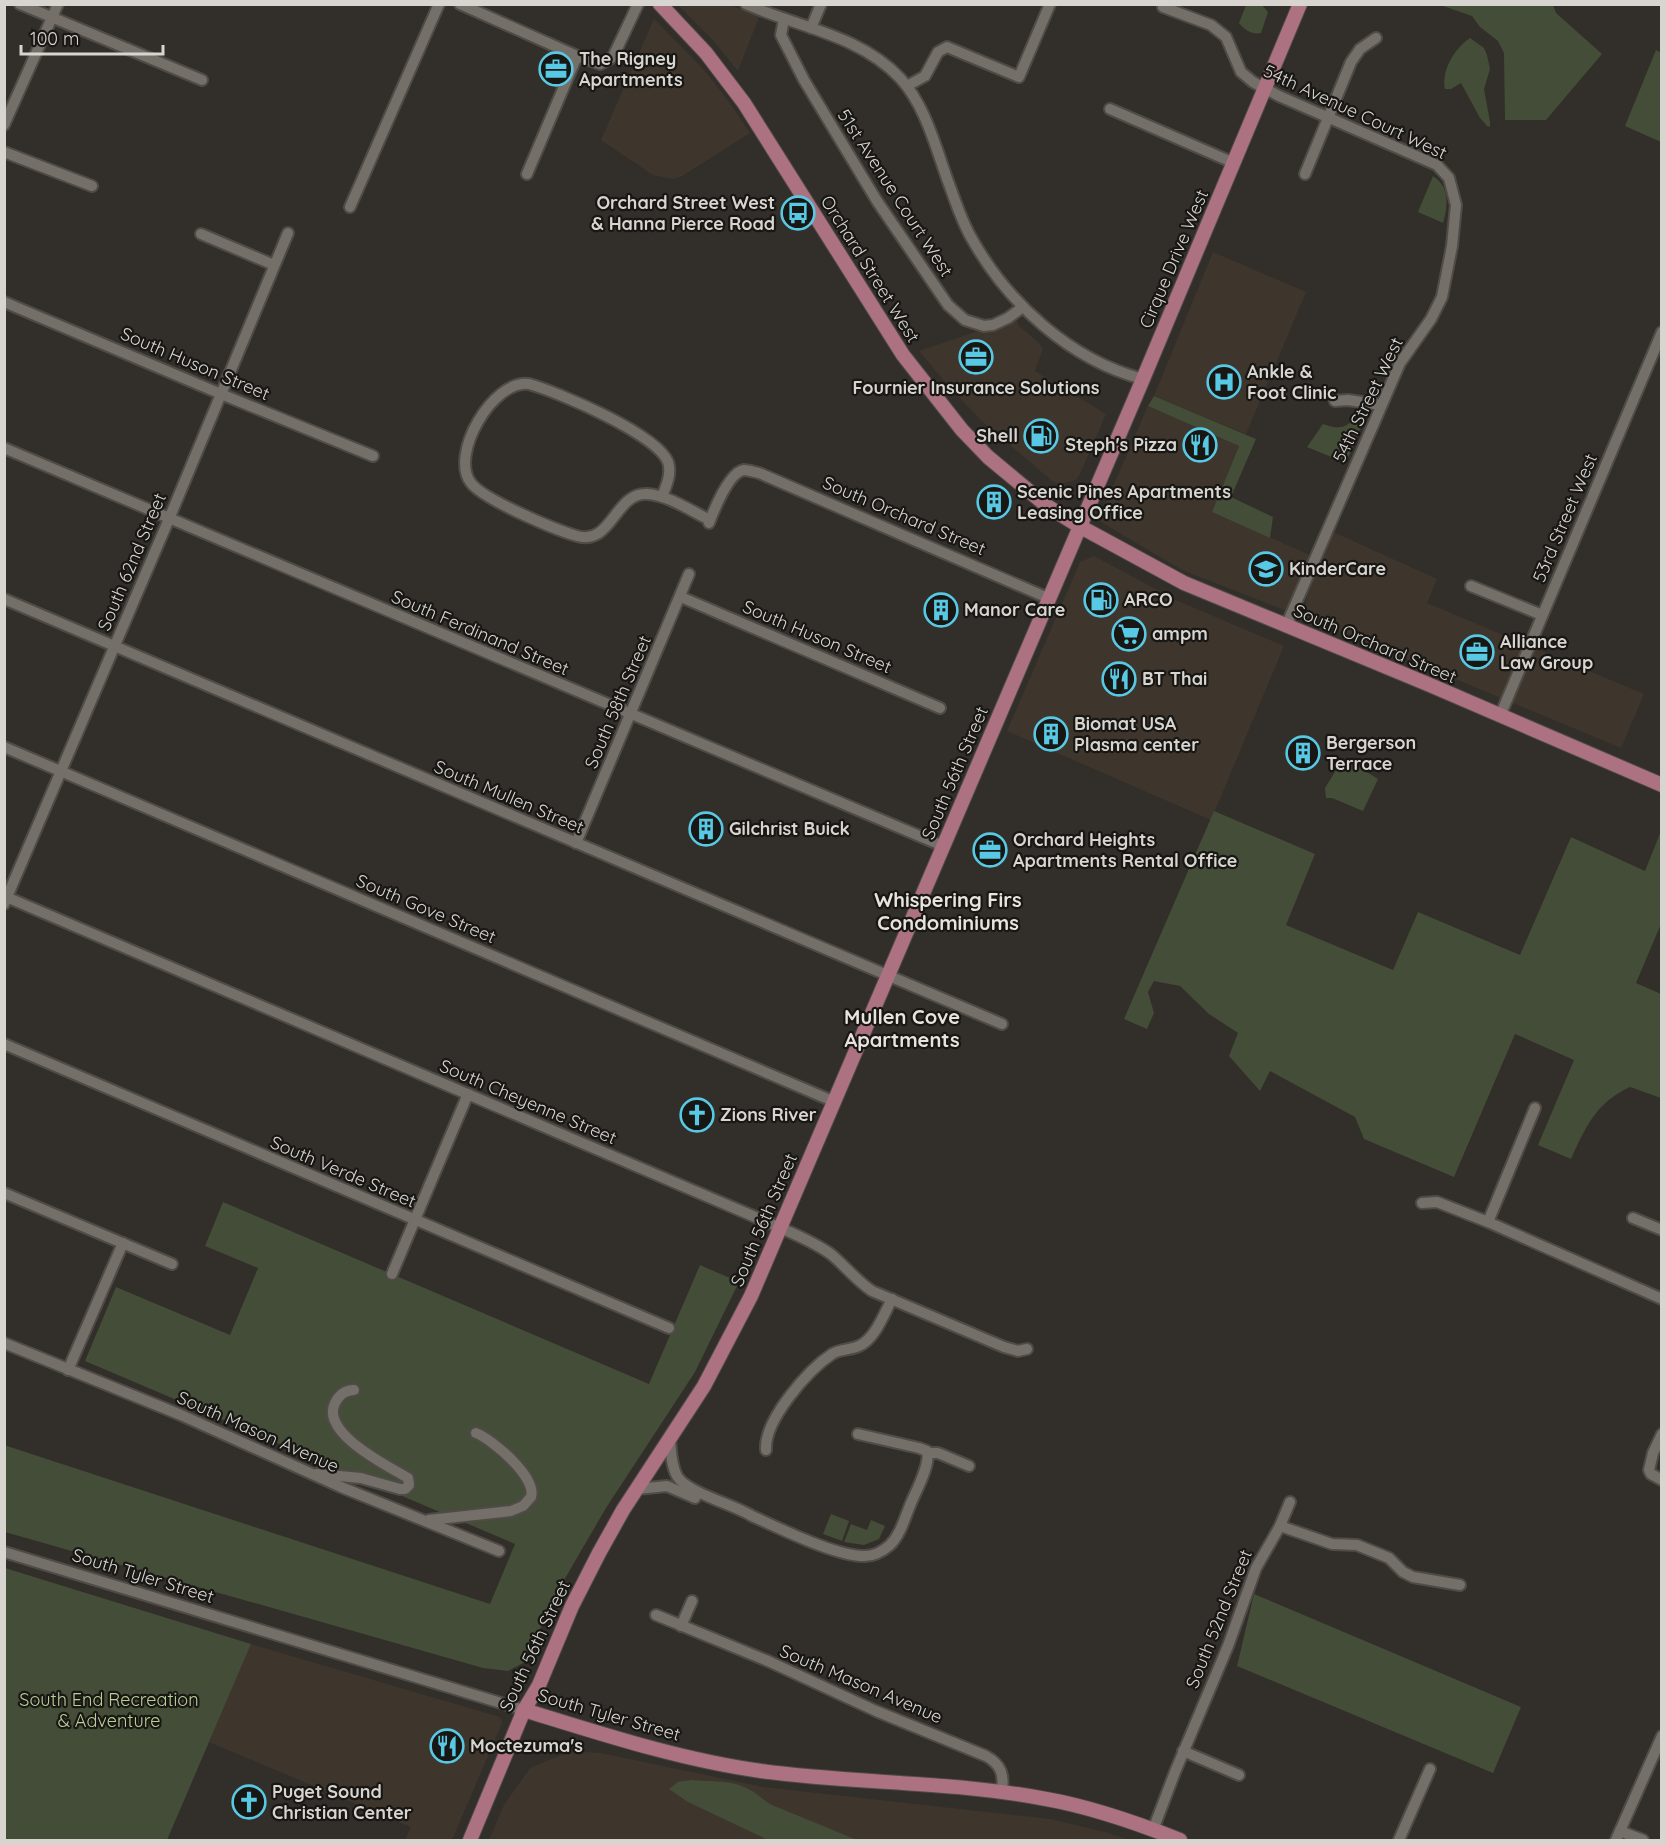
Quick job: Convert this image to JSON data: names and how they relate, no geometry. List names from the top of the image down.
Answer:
{
  "streets": {
    "main road": [
      "Cirque Drive West",
      "Orchard Street West",
      "South Orchard Street",
      "South 56th Street",
      "South Tyler Street"
    ],
    "street": [
      "54th Avenue Court West",
      "51st Avenue Court West",
      "South Huson Street",
      "54th Street West",
      "53rd Street West",
      "South 62nd Street",
      "South Ferdinand Street",
      "South 58th Street",
      "South Mullen Street",
      "South Gove Street",
      "South Cheyenne Street",
      "South Verde Street",
      "South Mason Avenue",
      "South 52nd Street"
    ]
  },
  "crossings": [
    ["54th Avenue Court West", "Cirque Drive West"],
    ["54th Avenue Court West", "54th Street West"],
    ["Cirque Drive West", "Orchard Street West"],
    ["Cirque Drive West", "South Orchard Street"],
    ["Cirque Drive West", "South 56th Street"],
    ["Orchard Street West", "South Orchard Street"],
    ["Orchard Street West", "South 56th Street"],
    ["South Huson Street", "South 62nd Street"],
    ["South Huson Street", "South 58th Street"],
    ["54th Street West", "South Orchard Street"],
    ["South Orchard Street", "53rd Street West"],
    ["South Orchard Street", "South 56th Street"],
    ["South 62nd Street", "South Ferdinand Street"],
    ["South 62nd Street", "South Mullen Street"],
    ["South 62nd Street", "South Gove Street"],
    ["South 62nd Street", "South Cheyenne Street"],
    ["South Ferdinand Street", "South 58th Street"],
    ["South Ferdinand Street", "South 56th Street"],
    ["South 58th Street", "South Mullen Street"],
    ["South 56th Street", "South Mullen Street"],
    ["South 56th Street", "South Gove Street"],
    ["South 56th Street", "South Cheyenne Street"],
    ["South 56th Street", "South Tyler Street"],
    ["South Mason Avenue", "South Tyler Street"],
    ["South Tyler Street", "South 52nd Street"]
  ],
  "districts": ["Whispering Firs Condominiums", "Mullen Cove Apartments"],
  "parks": ["South End Recreation & Adventure"],
  "places": {
    "office": [
      "The Rigney Apartments",
      "Fournier Insurance Solutions",
      "Alliance Law Group",
      "Orchard Heights Apartments Rental Office"
    ],
    "bus stop": ["Orchard Street West & Hanna Pierce Road"],
    "hospital": ["Ankle & Foot Clinic"],
    "fuel station": ["Shell", "ARCO"],
    "restaurant": ["Steph's Pizza", "BT Thai", "Moctezuma's"],
    "building": [
      "Scenic Pines Apartments Leasing Office",
      "Manor Care",
      "Biomat USA Plasma center",
      "Bergerson Terrace",
      "Gilchrist Buick"
    ],
    "school or university": ["KinderCare"],
    "supermarket": ["ampm"],
    "church": ["Zions River", "Puget Sound Christian Center"]
  },
  "scale_bar": "100 m"
}
